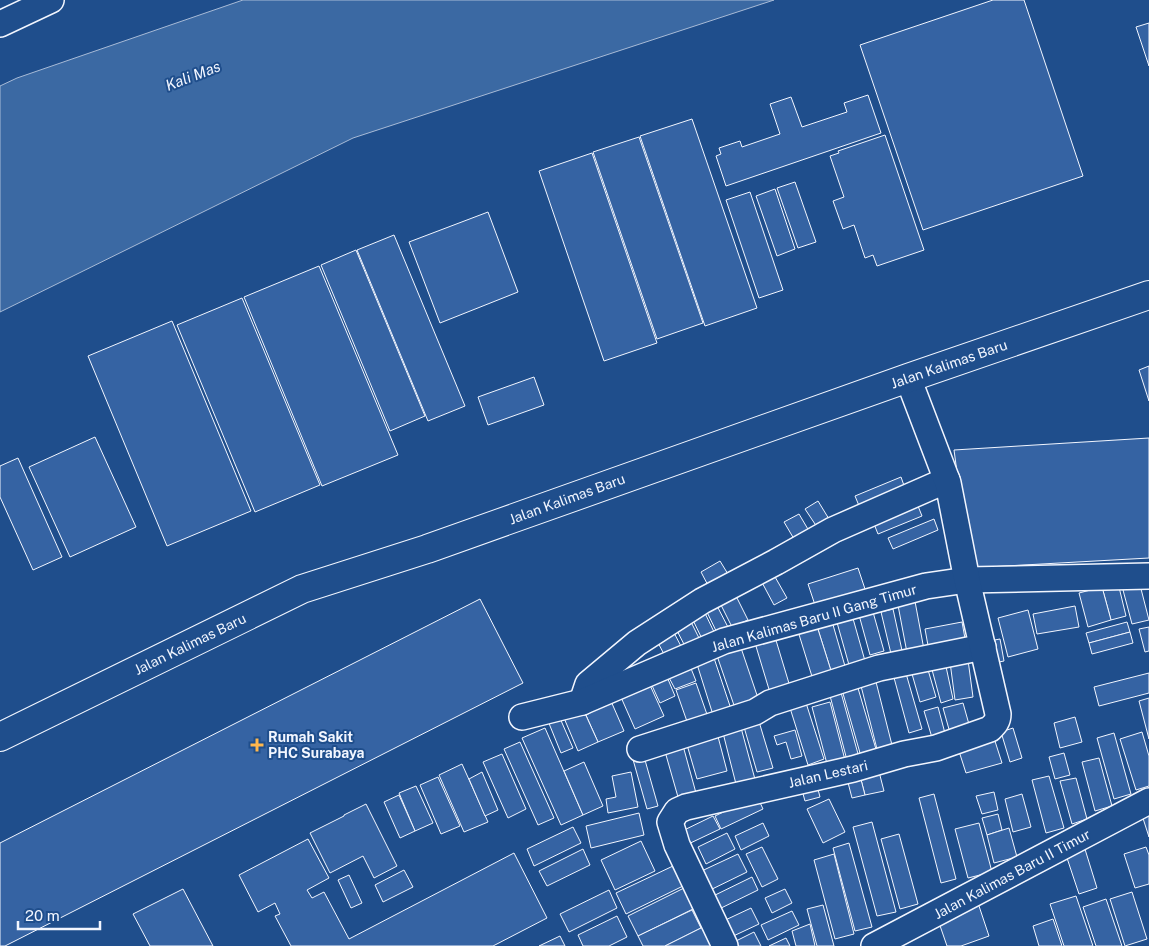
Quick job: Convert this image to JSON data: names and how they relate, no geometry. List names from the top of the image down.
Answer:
{
  "streets": {
    "street": [
      "Jalan Kalimas Baru",
      "Jalan Kalimas Baru II Gang Timur",
      "Jalan Lestari",
      "Jalan Kalimas Baru II Timur"
    ]
  },
  "water": ["Kali Mas"],
  "places": {
    "health": ["Rumah Sakit PHC Surabaya"]
  },
  "scale_bar": "20 m"
}
